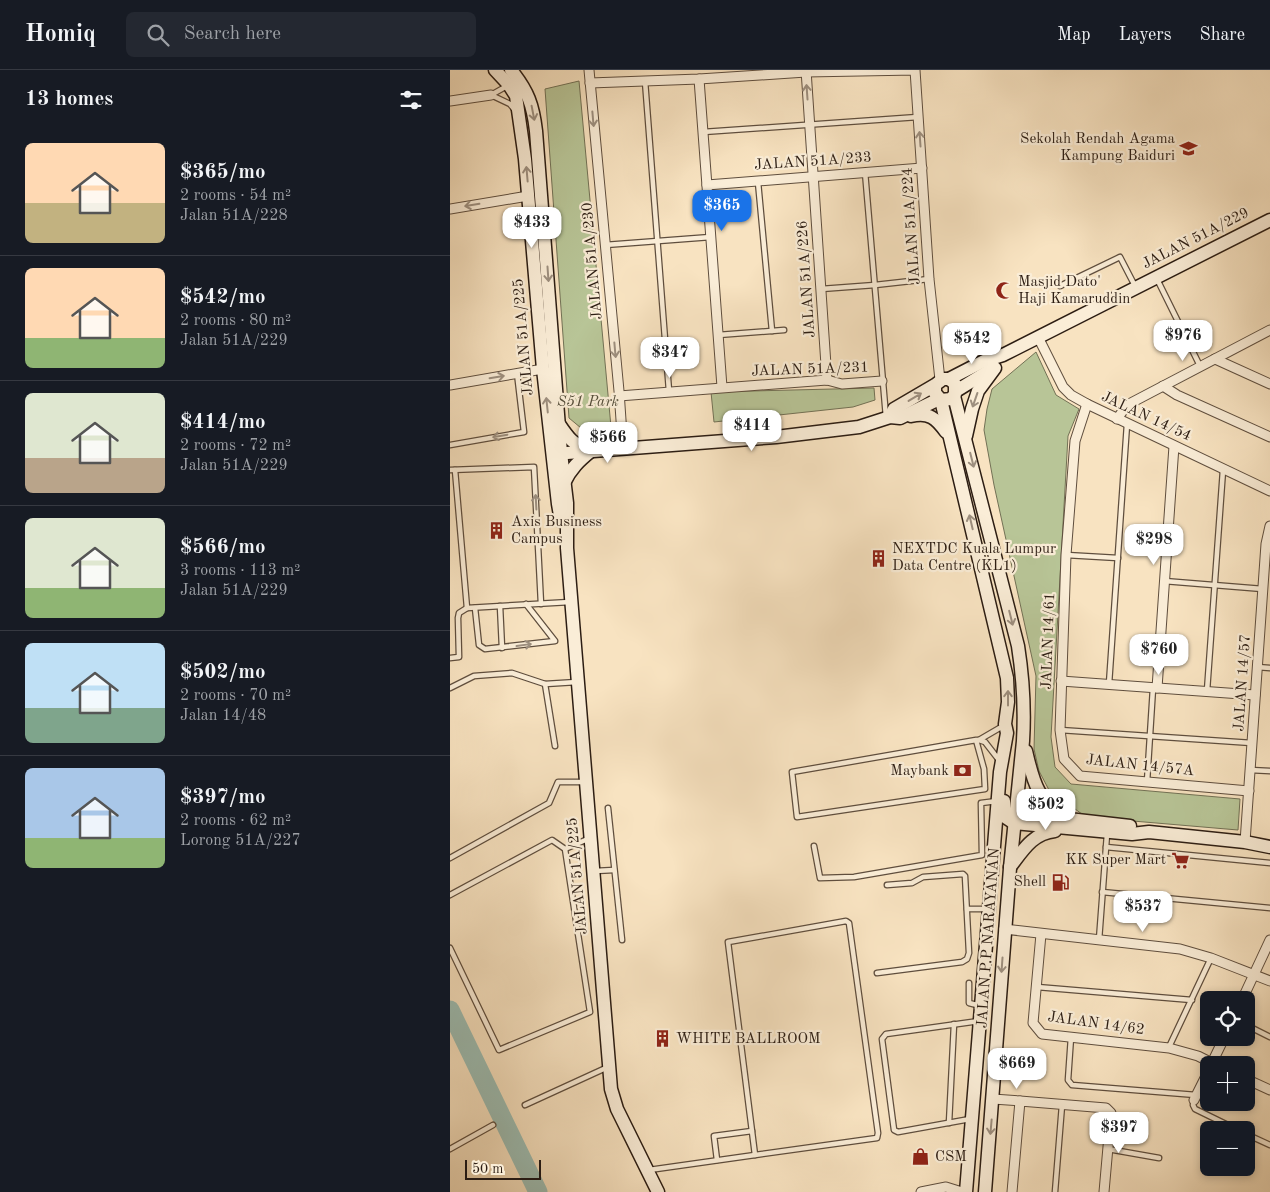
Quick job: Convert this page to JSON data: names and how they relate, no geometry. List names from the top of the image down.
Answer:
{
  "streets": {
    "street": [
      "JALAN 51A/233",
      "JALAN 51A/224",
      "JALAN 51A/229",
      "JALAN 51A/230",
      "JALAN 51A/226",
      "JALAN 51A/225",
      "JALAN 51A/231",
      "JALAN 14/54",
      "JALAN 14/61",
      "JALAN 14/57",
      "JALAN 14/57A",
      "JALAN P.P NARAYANAN",
      "JALAN 14/62"
    ]
  },
  "crossings": [
    ["JALAN 51A/233", "JALAN 51A/224"],
    ["JALAN 51A/233", "JALAN 51A/226"],
    ["JALAN 51A/224", "JALAN 51A/229"],
    ["JALAN 51A/224", "JALAN P.P NARAYANAN"],
    ["JALAN 51A/229", "JALAN 51A/230"],
    ["JALAN 51A/229", "JALAN 51A/225"],
    ["JALAN 51A/229", "JALAN 14/54"],
    ["JALAN 51A/229", "JALAN P.P NARAYANAN"],
    ["JALAN 51A/230", "JALAN 51A/231"],
    ["JALAN 51A/226", "JALAN 51A/231"],
    ["JALAN 14/54", "JALAN 14/61"],
    ["JALAN 14/61", "JALAN 14/57A"],
    ["JALAN 14/57", "JALAN 14/57A"]
  ],
  "one_way": ["JALAN 51A/230"],
  "parks": ["S51 Park"],
  "places": {
    "school or university": ["Sekolah Rendah Agama Kampung Baiduri"],
    "mosque": ["Masjid Dato' Haji Kamaruddin"],
    "building": ["Axis Business Campus", "NEXTDC Kuala Lumpur Data Centre (KL1)", "WHITE BALLROOM"],
    "bank": ["Maybank"],
    "supermarket": ["KK Super Mart"],
    "fuel station": ["Shell"],
    "shop": ["CSM"]
  },
  "scale_bar": "50 m",
  "page": {
    "header": "Homiq",
    "search": "Search here",
    "nav": ["Map", "Layers", "Share"],
    "heading": "13 homes",
    "list": [
      {
        "name": "$365/mo",
        "note": "2 rooms · 54 m² · Jalan 51A/228"
      },
      {
        "name": "$542/mo",
        "note": "2 rooms · 80 m² · Jalan 51A/229"
      },
      {
        "name": "$414/mo",
        "note": "2 rooms · 72 m² · Jalan 51A/229"
      },
      {
        "name": "$566/mo",
        "note": "3 rooms · 113 m² · Jalan 51A/229"
      },
      {
        "name": "$502/mo",
        "note": "2 rooms · 70 m² · Jalan 14/48"
      },
      {
        "name": "$397/mo",
        "note": "2 rooms · 62 m² · Lorong 51A/227"
      }
    ],
    "price": [
      "$365",
      "$433",
      "$976",
      "$542",
      "$347",
      "$414",
      "$566",
      "$298",
      "$760",
      "$502",
      "$537",
      "$669",
      "$397"
    ],
    "map_buttons": ["+", "−"],
    "scale": "50 m"
  }
}
